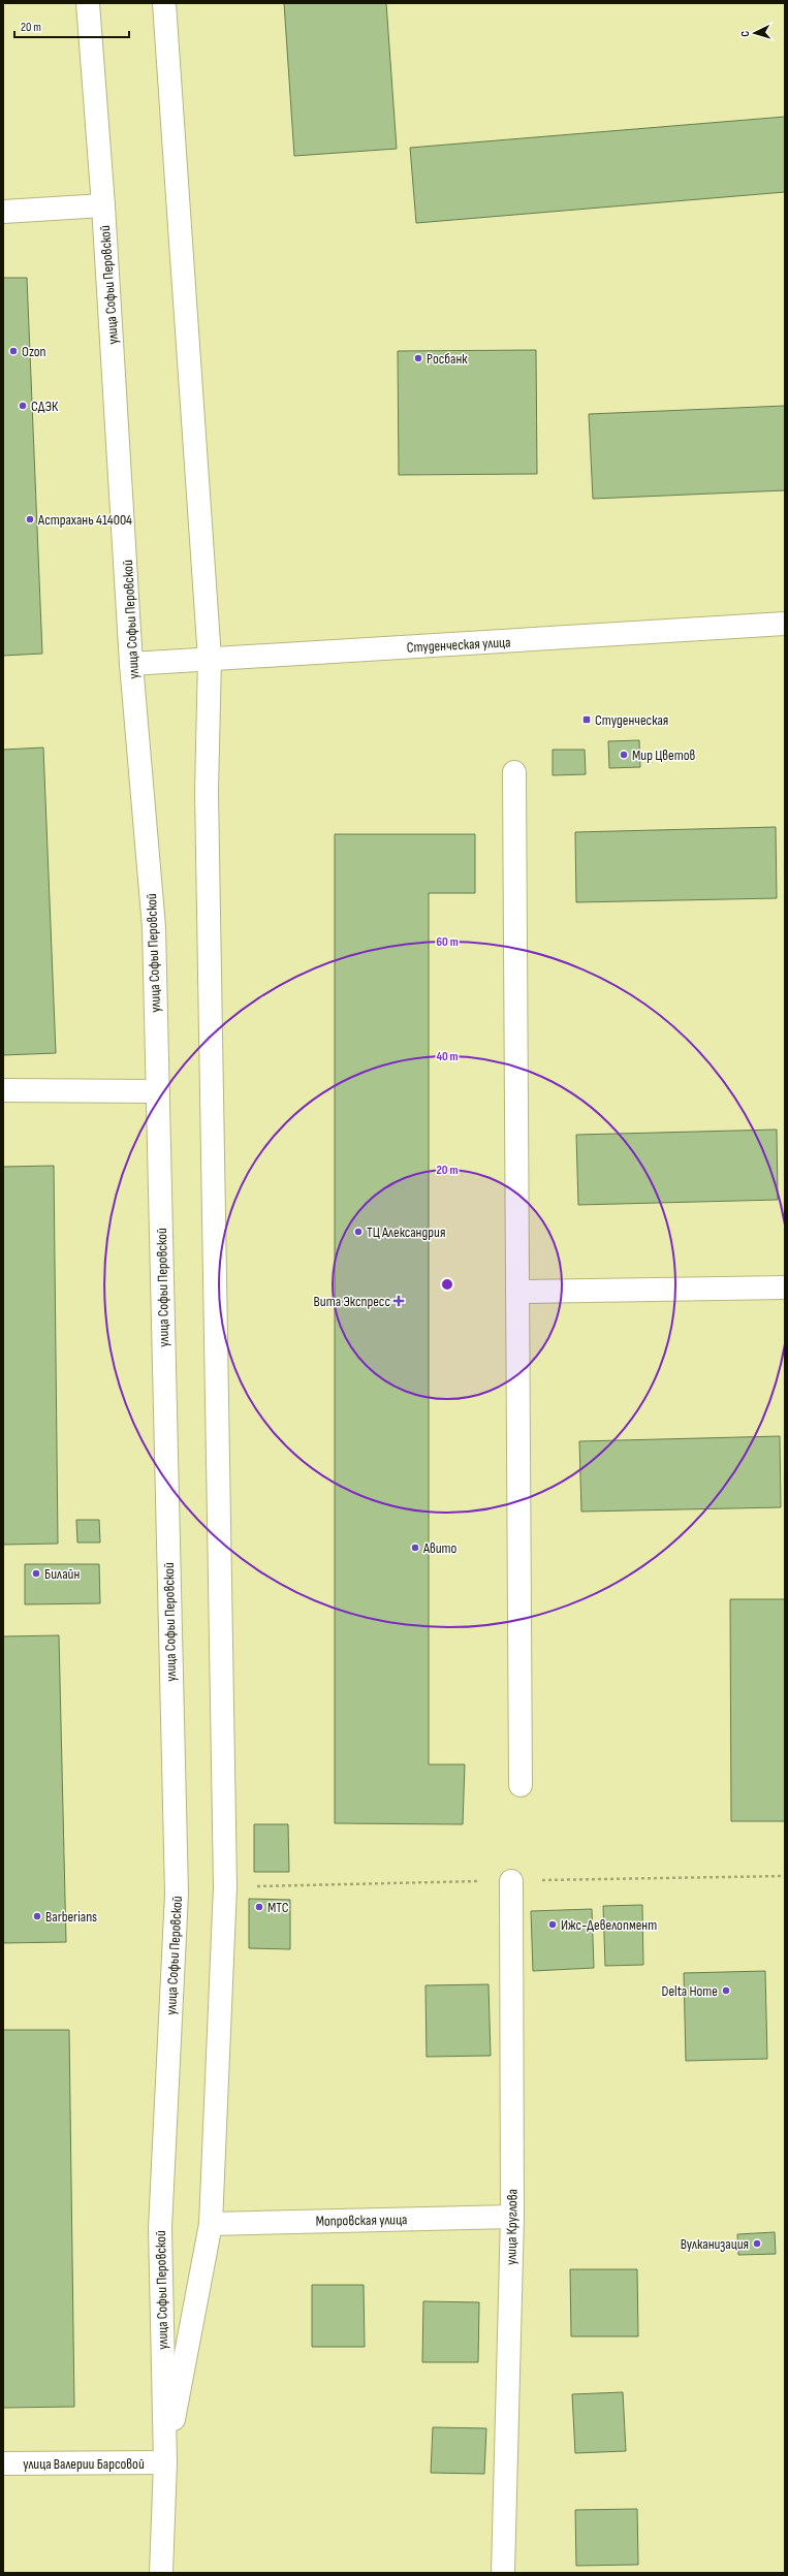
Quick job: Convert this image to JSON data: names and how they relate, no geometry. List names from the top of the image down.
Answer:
{
  "streets": {
    "main road": [
      "улица Софьи Перовской",
      "Студенческая улица",
      "Мопровская улица",
      "улица Круглова",
      "улица Валерии Барсовой"
    ]
  },
  "crossings": [
    ["улица Софьи Перовской", "Студенческая улица"],
    ["улица Софьи Перовской", "улица Валерии Барсовой"],
    ["Мопровская улица", "улица Круглова"]
  ],
  "places": {
    "other": [
      "Ozon",
      "Росбанк",
      "СДЭК",
      "Астрахань 414004",
      "Мир Цветов",
      "ТЦ Александрия",
      "Авито",
      "Билайн",
      "МТС",
      "Barberians",
      "Ижс-Девелопмент",
      "Delta Home",
      "Вулканизация"
    ],
    "transit": ["Студенческая"],
    "health": ["Вита Экспресс"]
  },
  "scale_bar": "20 m",
  "north": "left",
  "rings": ["60 m", "40 m", "20 m"]
}
